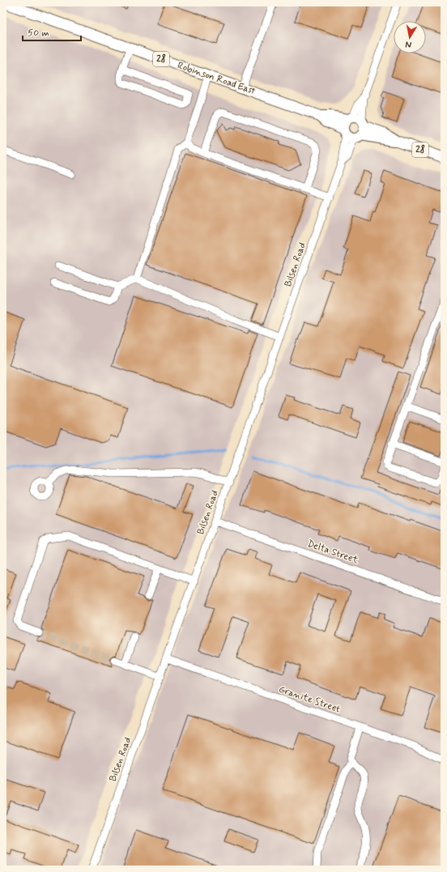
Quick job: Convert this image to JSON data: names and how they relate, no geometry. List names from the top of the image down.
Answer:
{
  "streets": {
    "main road": ["28", "Robinson Road East"],
    "street": ["Bilsen Road", "Delta Street", "Granite Street"]
  },
  "crossings": [
    ["Robinson Road East", "Bilsen Road"],
    ["Bilsen Road", "Delta Street"],
    ["Bilsen Road", "Granite Street"]
  ],
  "scale_bar": "50 m",
  "north": "bottom"
}
